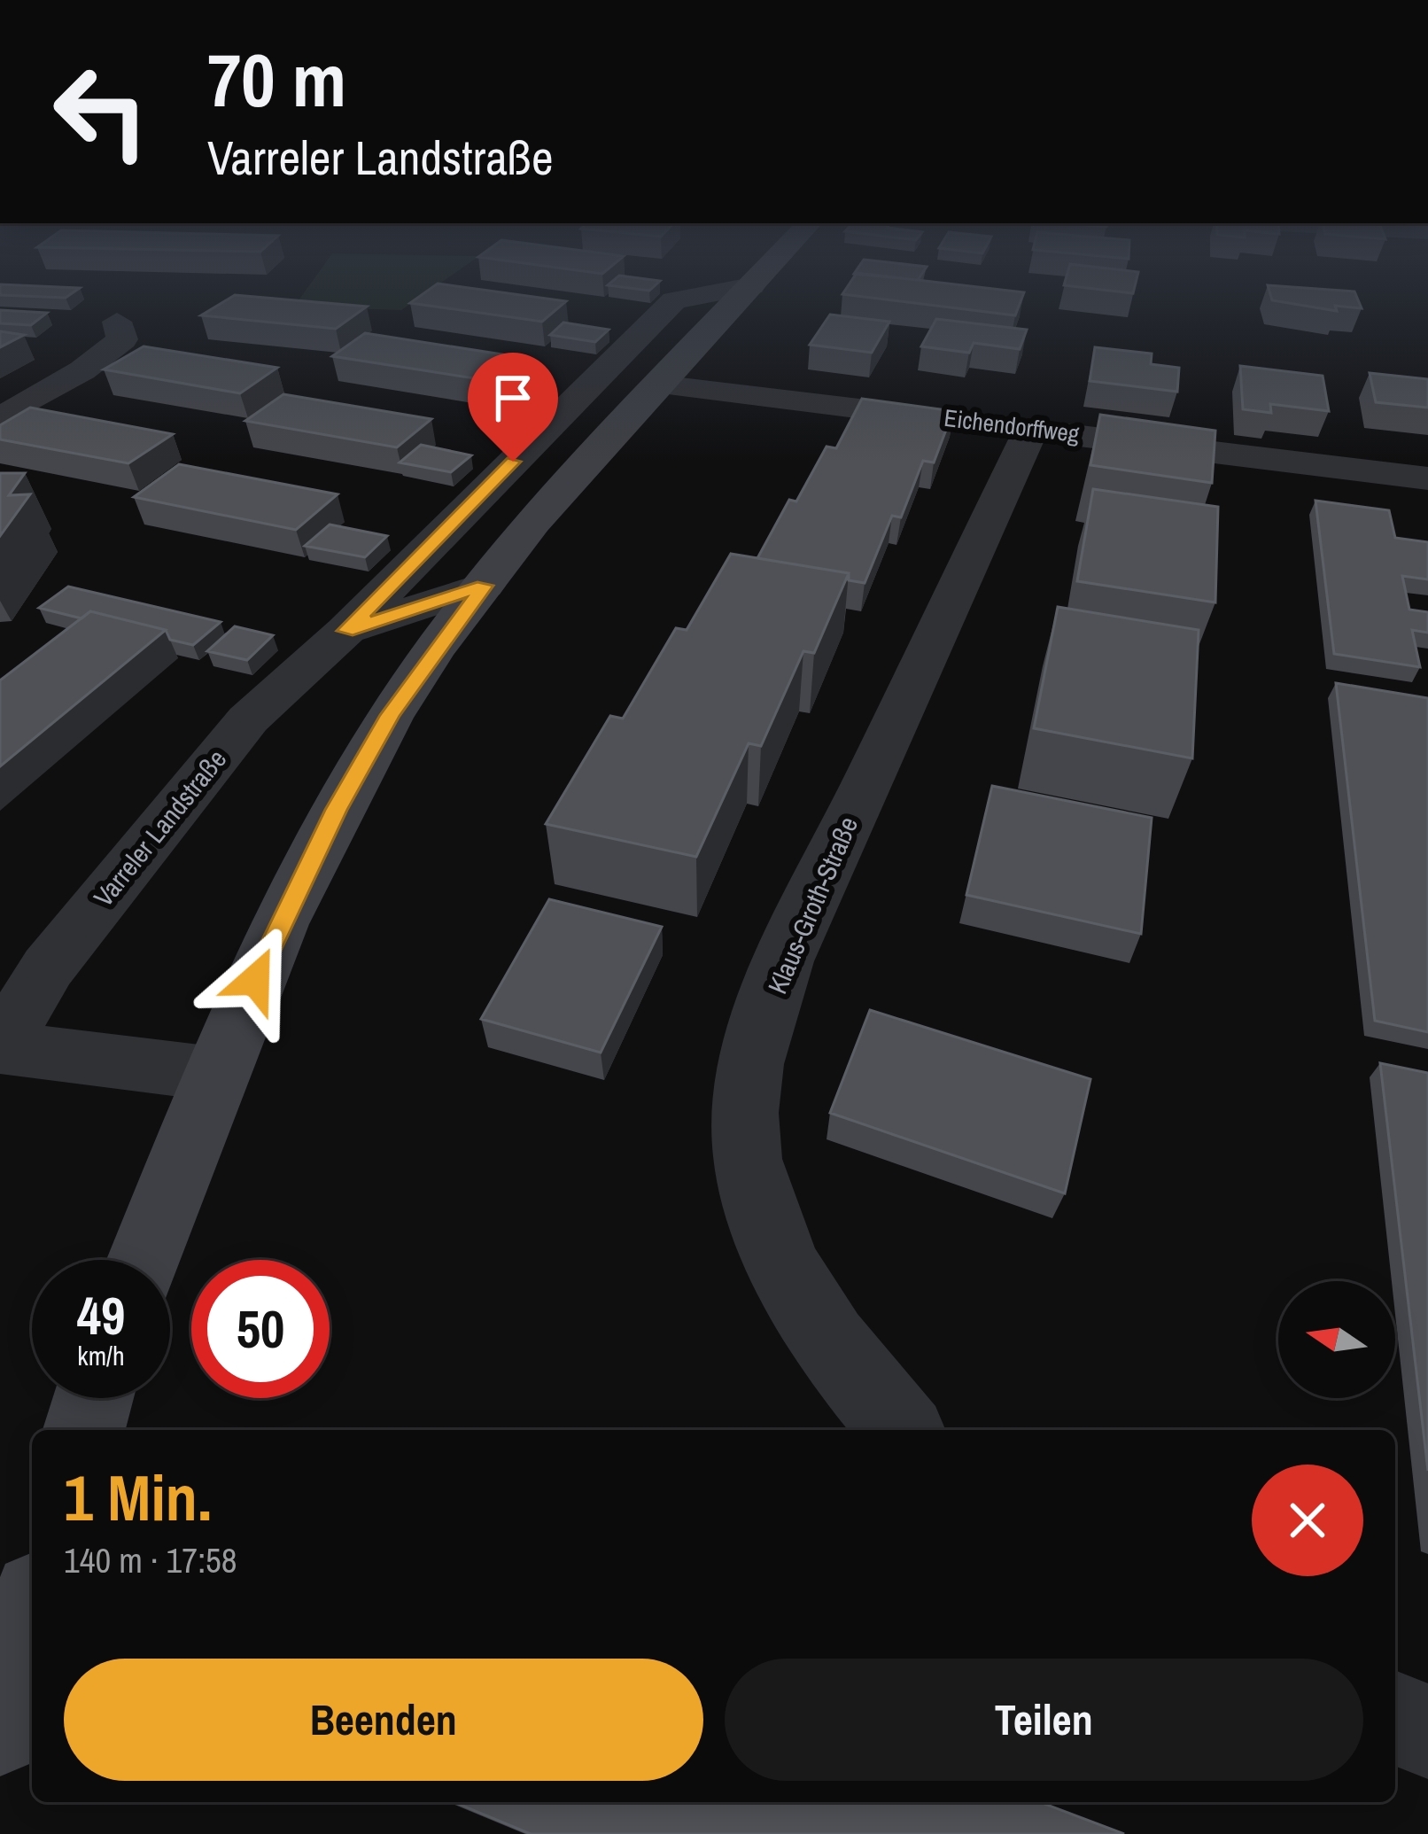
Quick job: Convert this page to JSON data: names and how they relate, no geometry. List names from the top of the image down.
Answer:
{
  "streets": {
    "street": ["Eichendorffweg", "Varreler Landstraße", "Klaus-Groth-Straße"]
  },
  "crossings": [
    ["Eichendorffweg", "Klaus-Groth-Straße"]
  ],
  "north": "left",
  "page": {
    "turn": ["70 m", "Varreler Landstraße"],
    "speed": "49 km/h",
    "limit": "50",
    "heading": ["1 Min.", "140 m · 17:58"],
    "buttons": ["Beenden", "Teilen"]
  }
}
